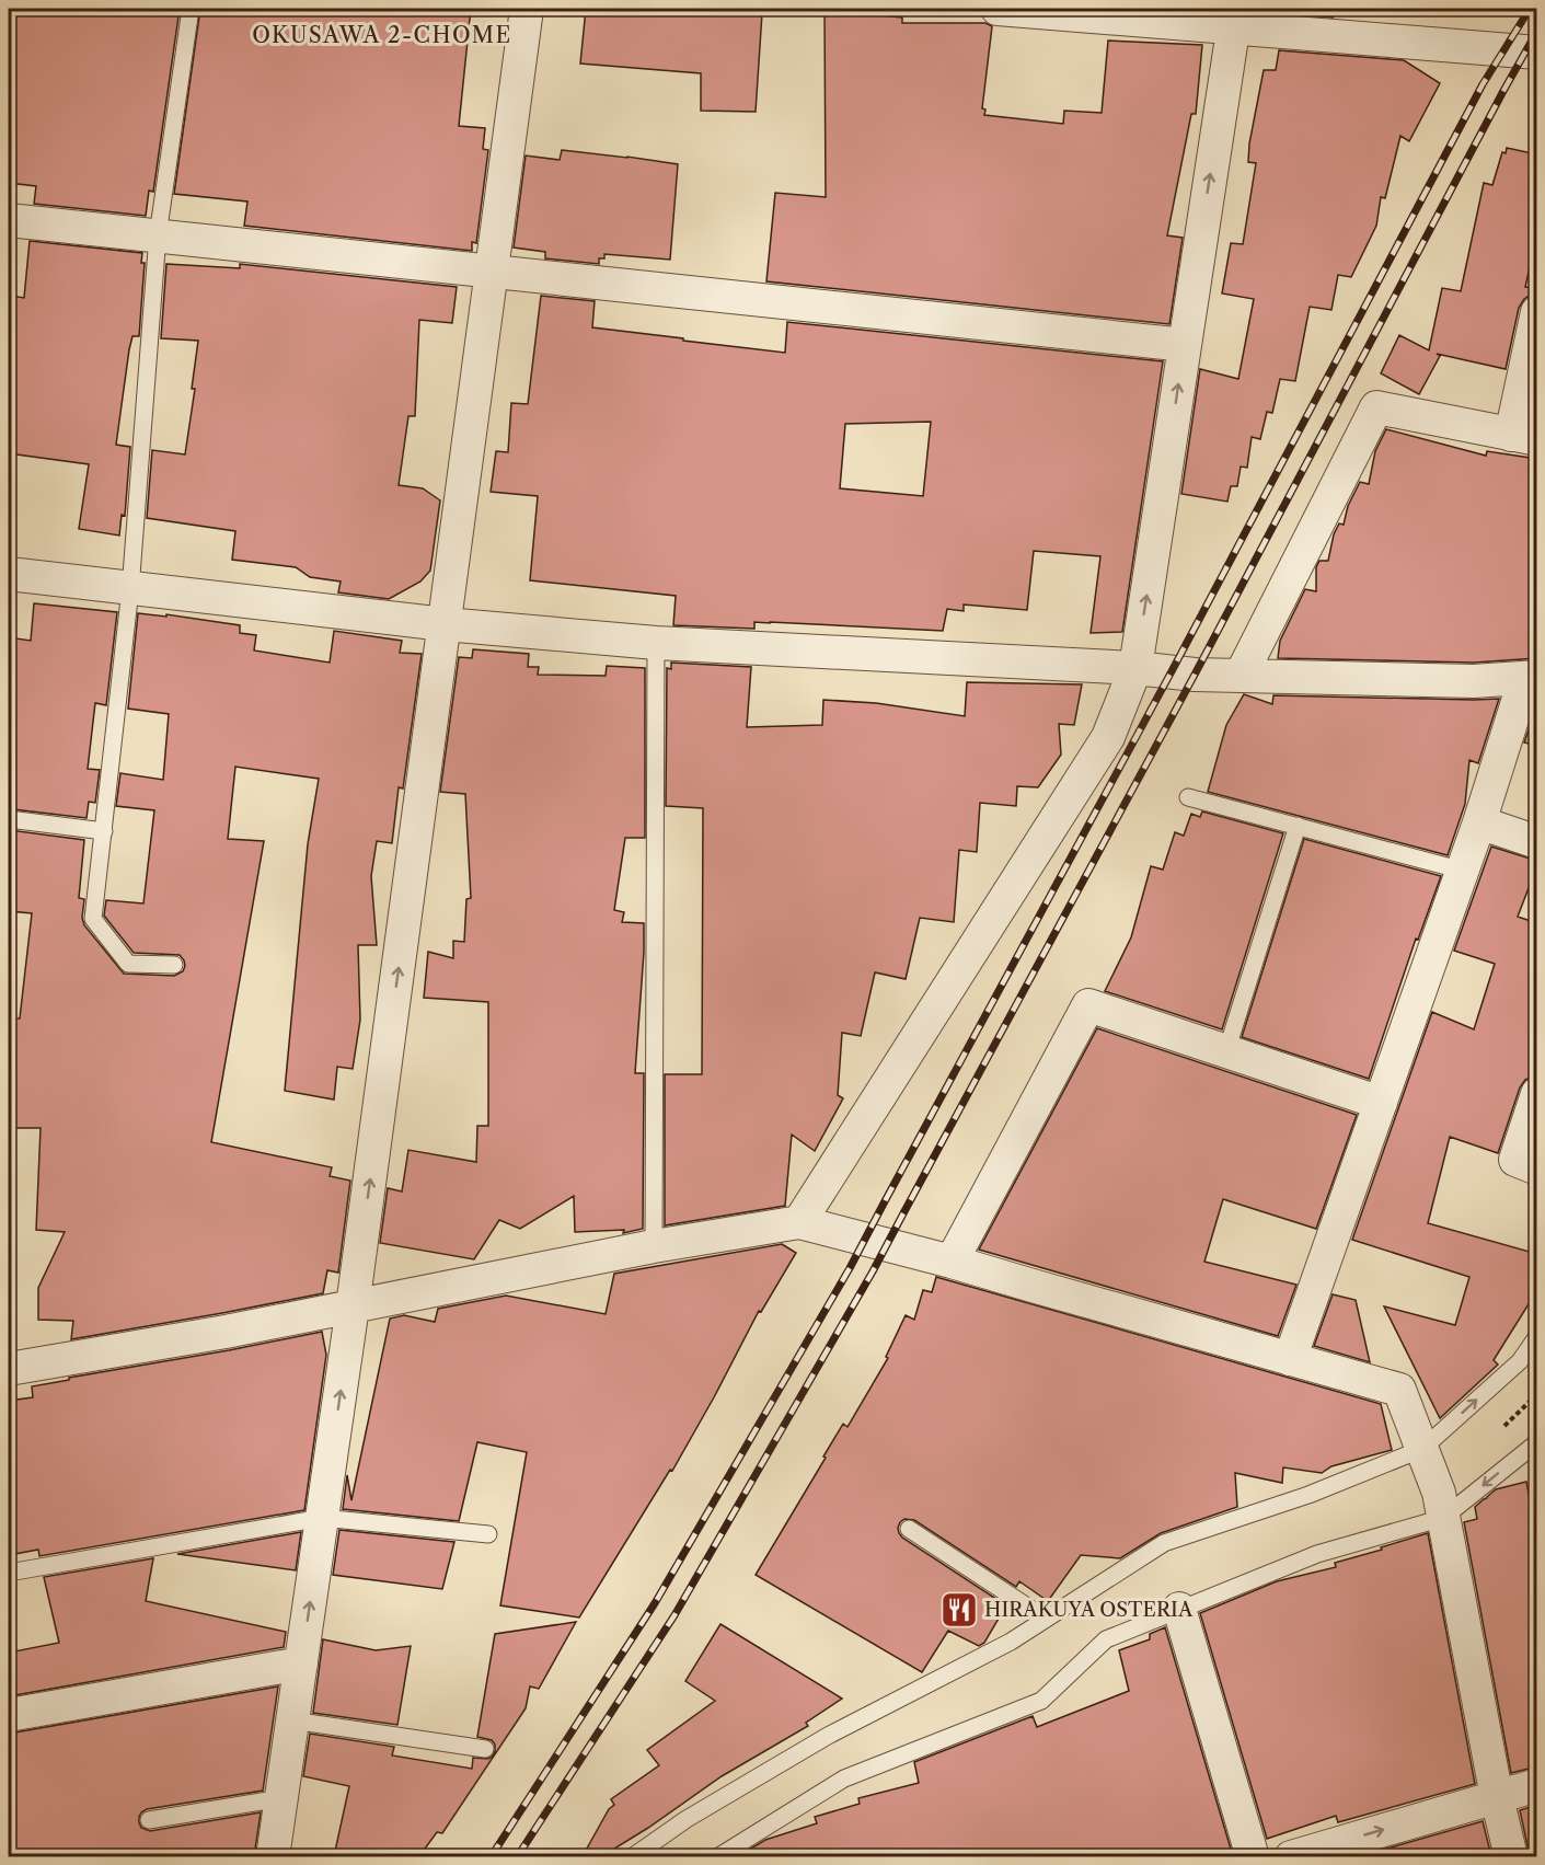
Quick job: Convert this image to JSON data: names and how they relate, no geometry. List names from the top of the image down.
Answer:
{
  "districts": ["OKUSAWA 2-CHOME"],
  "places": {
    "restaurant": ["HIRAKUYA OSTERIA"]
  }
}
